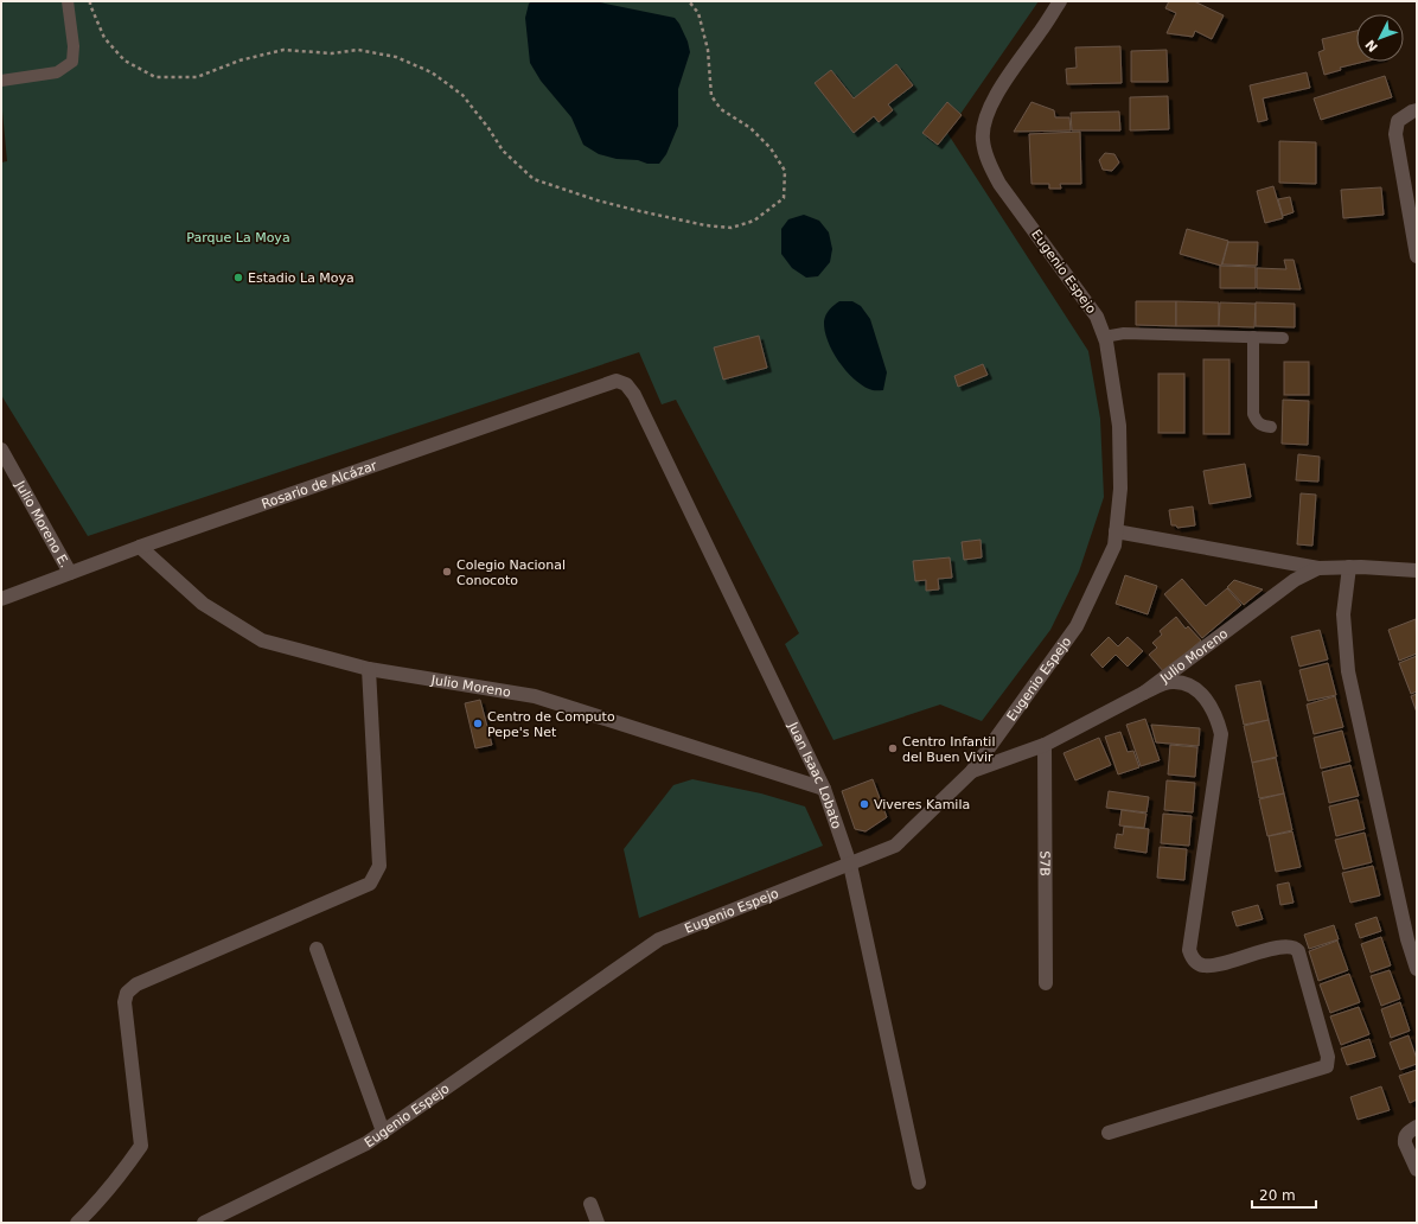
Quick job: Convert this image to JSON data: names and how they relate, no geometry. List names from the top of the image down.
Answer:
{
  "streets": {
    "street": [
      "Eugenio Espejo",
      "Rosario de Alcázar",
      "Julio Moreno E.",
      "Julio Moreno",
      "Juan Isaac Lobato",
      "S7B"
    ]
  },
  "crossings": [
    ["Eugenio Espejo", "Julio Moreno"],
    ["Eugenio Espejo", "Juan Isaac Lobato"],
    ["Rosario de Alcázar", "Julio Moreno E."],
    ["Rosario de Alcázar", "Julio Moreno"],
    ["Rosario de Alcázar", "Juan Isaac Lobato"],
    ["Julio Moreno", "Juan Isaac Lobato"],
    ["Julio Moreno", "S7B"]
  ],
  "parks": ["Parque La Moya"],
  "places": [
    "Estadio La Moya",
    "Colegio Nacional Conocoto",
    "Centro de Computo Pepe's Net",
    "Centro Infantil del Buen Vivir",
    "Viveres Kamila"
  ],
  "scale_bar": "20 m",
  "north": "bottom left"
}
